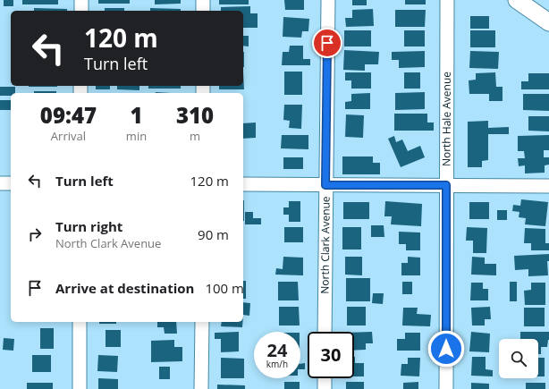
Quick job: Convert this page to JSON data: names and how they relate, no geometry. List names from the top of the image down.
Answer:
{
  "streets": {
    "street": ["North Hale Avenue", "North Clark Avenue"]
  },
  "page": {
    "turn": ["120 m", "Turn left"],
    "eta": [
      "09:47",
      "Arrival",
      "1",
      "min",
      "310",
      "m"
    ],
    "list": [
      {
        "name": "Turn left",
        "value": "120 m"
      },
      {
        "name": "Turn right",
        "note": "North Clark Avenue",
        "value": "90 m"
      },
      {
        "name": "Arrive at destination",
        "value": "100 m"
      }
    ],
    "speed": "24 km/h",
    "limit": "30"
  }
}
